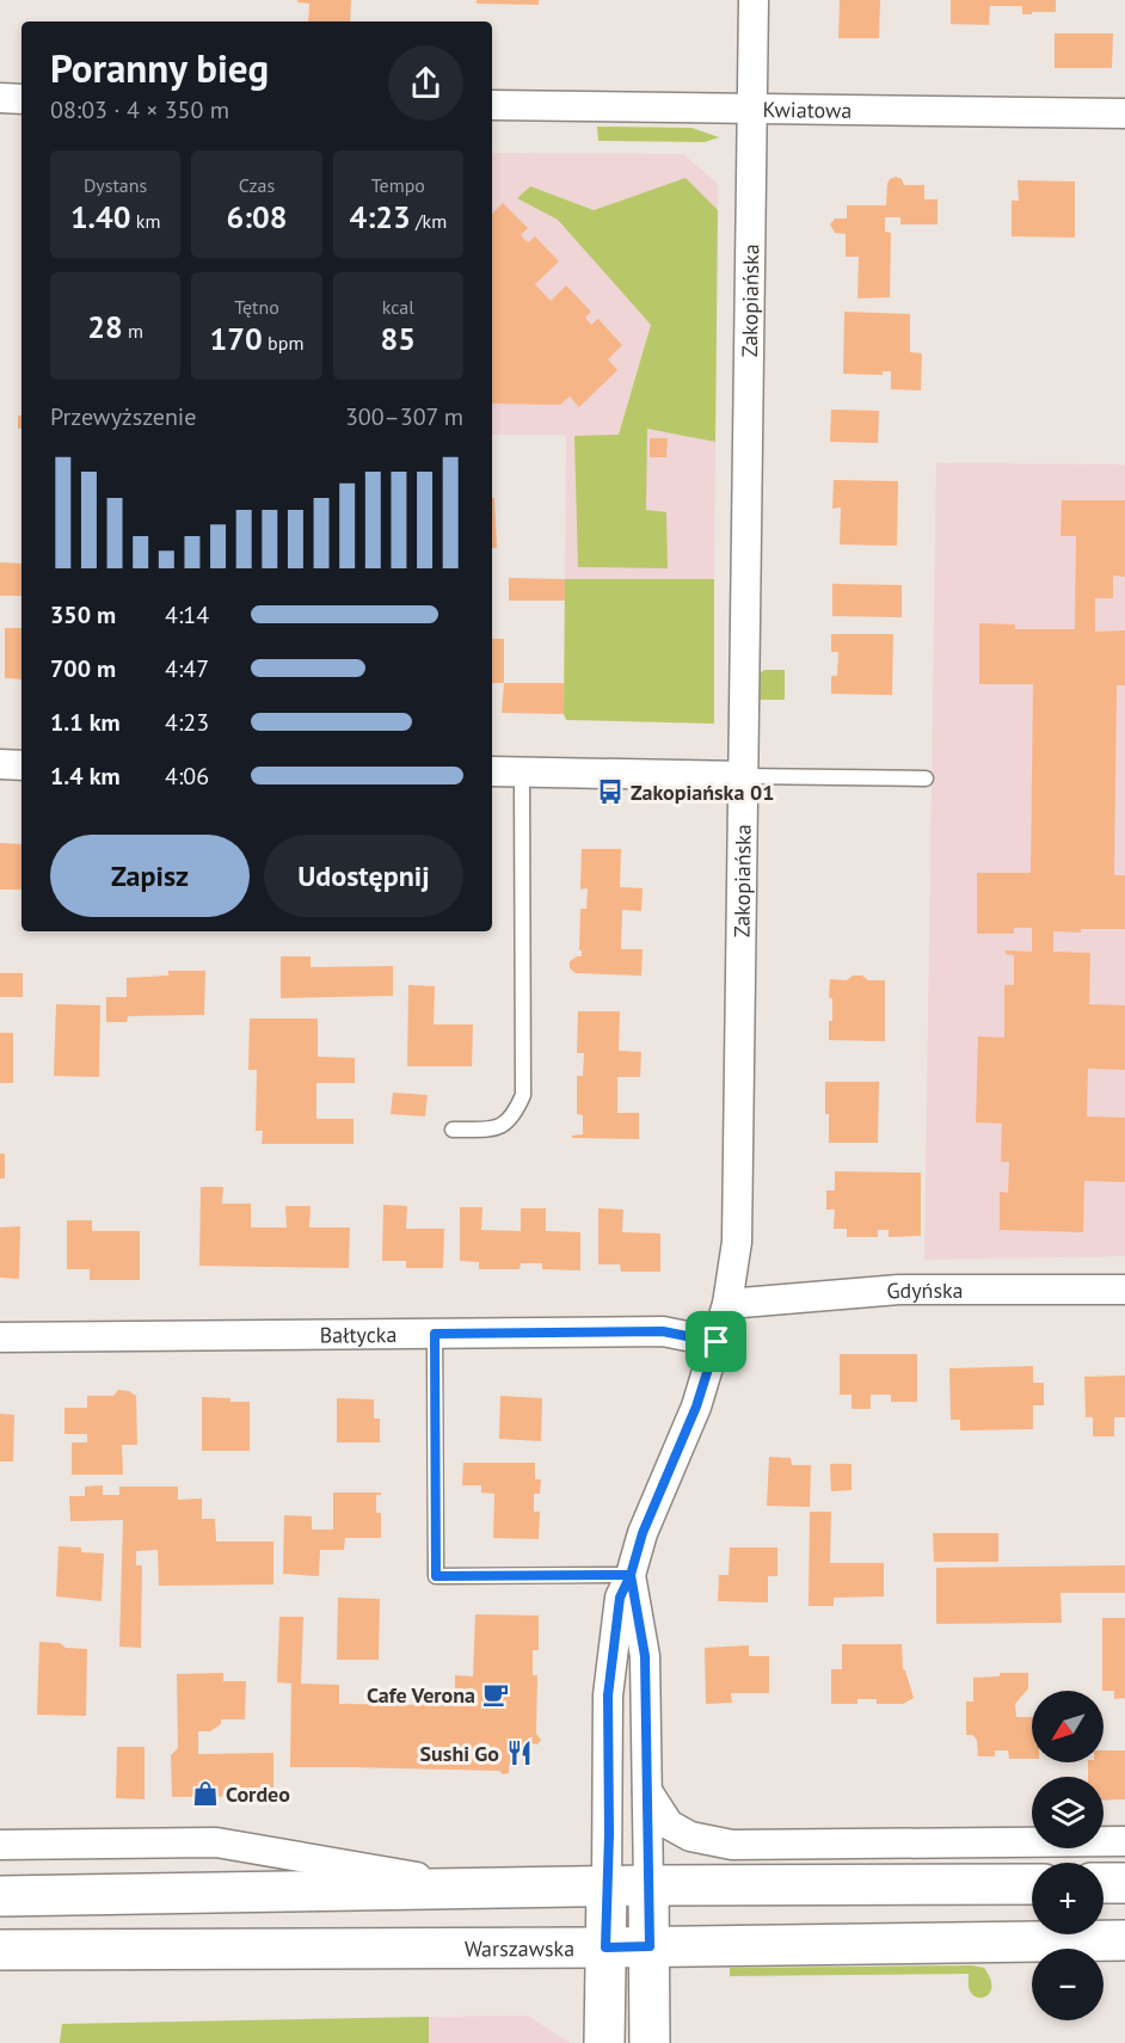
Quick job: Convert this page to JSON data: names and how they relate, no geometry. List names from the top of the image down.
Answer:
{
  "streets": {
    "main road": ["Warszawska"],
    "street": [
      "Kwiatowa",
      "Zakopiańska",
      "Gdyńska",
      "Bałtycka"
    ]
  },
  "crossings": [
    ["Kwiatowa", "Zakopiańska"],
    ["Zakopiańska", "Gdyńska"],
    ["Zakopiańska", "Bałtycka"]
  ],
  "places": {
    "bus stop": ["Zakopiańska 01"],
    "cafe": ["Cafe Verona"],
    "restaurant": ["Sushi Go"],
    "shop": ["Cordeo"]
  },
  "north": "bottom left",
  "page": {
    "heading": ["Poranny bieg", "08:03 · 4 × 350 m"],
    "stats": [
      ["Dystans", "1.40 km"],
      ["Czas", "6:08"],
      ["Tempo", "4:23 /km"],
      ["28 m"],
      ["Tętno", "170 bpm"],
      ["kcal", "85"]
    ],
    "chart": ["Przewyższenie", "300–307 m"],
    "list": [
      {
        "name": "350 m",
        "note": "4:14"
      },
      {
        "name": "700 m",
        "note": "4:47"
      },
      {
        "name": "1.1 km",
        "note": "4:23"
      },
      {
        "name": "1.4 km",
        "note": "4:06"
      }
    ],
    "buttons": ["Zapisz", "Udostępnij"],
    "map_buttons": ["+", "−"]
  }
}
